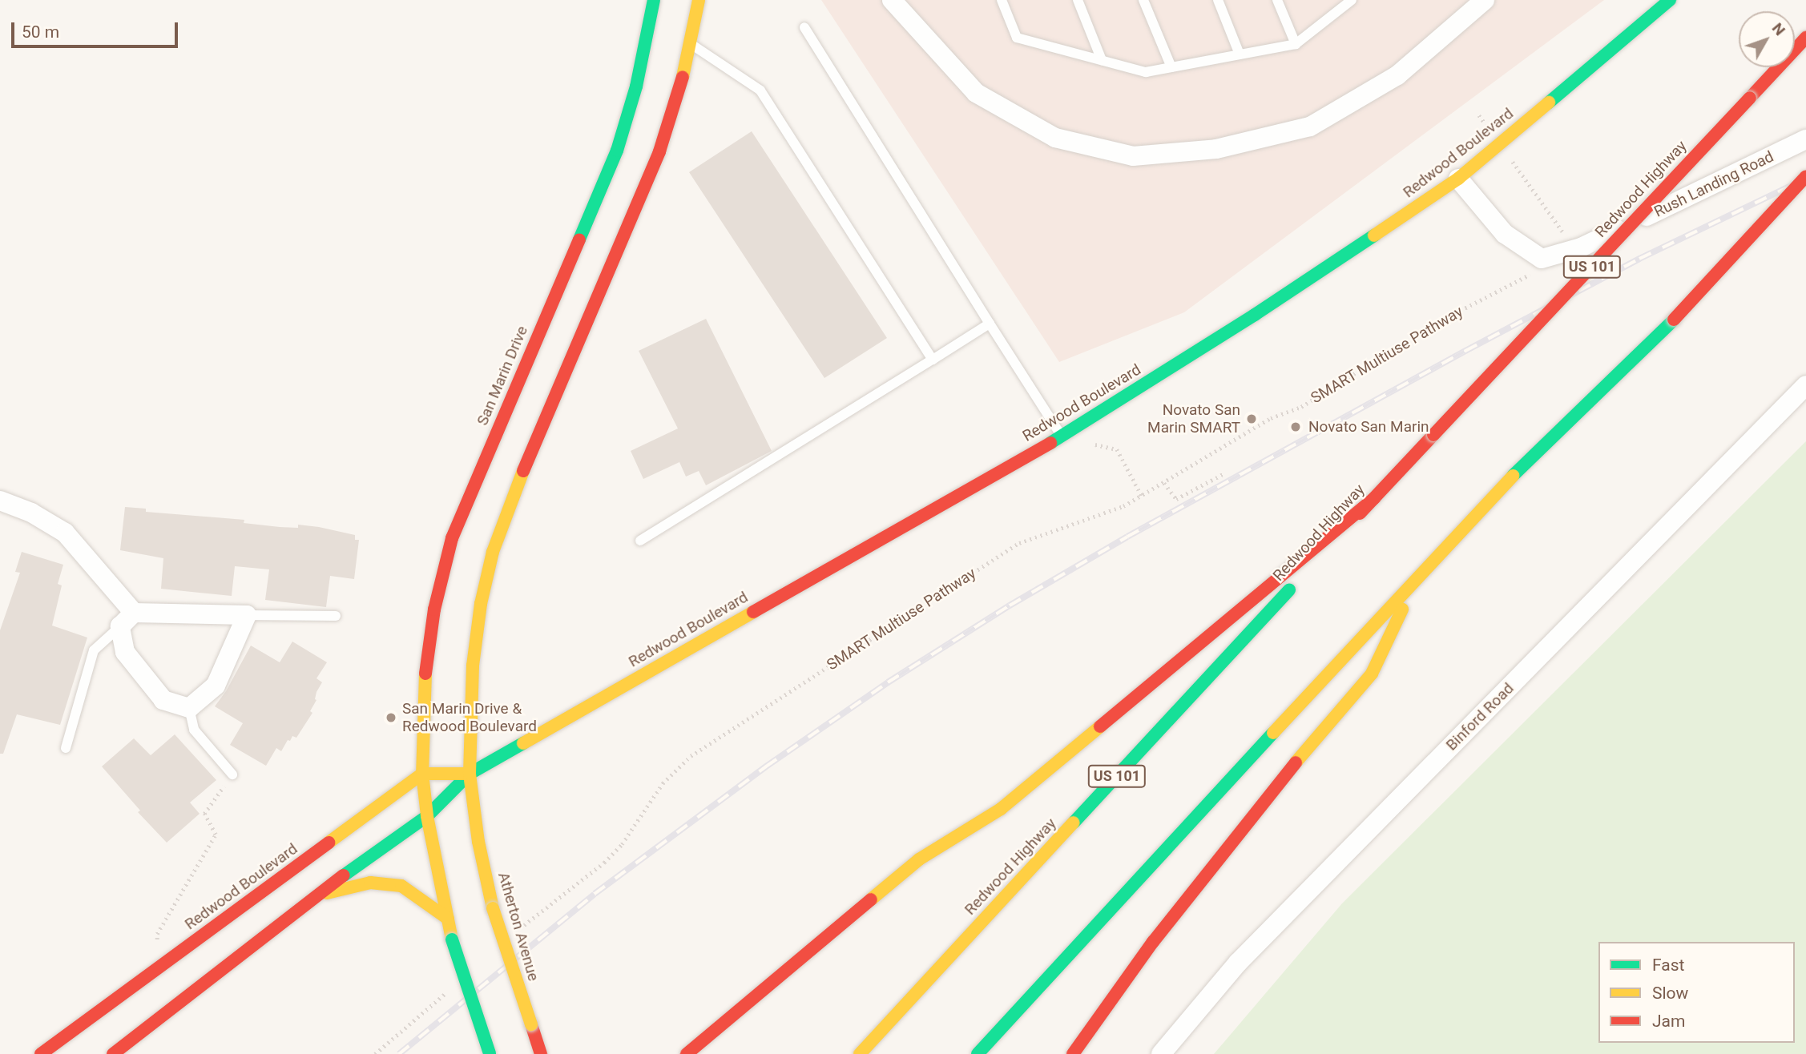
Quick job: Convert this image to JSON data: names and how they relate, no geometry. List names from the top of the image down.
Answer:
{
  "streets": {
    "main road": [
      "Redwood Boulevard",
      "Redwood Highway",
      "US 101",
      "San Marin Drive",
      "Atherton Avenue"
    ],
    "street": ["Rush Landing Road", "Binford Road"],
    "path": ["SMART Multiuse Pathway"]
  },
  "crossings": [
    ["Redwood Boulevard", "Rush Landing Road"],
    ["Redwood Boulevard", "San Marin Drive"],
    ["Redwood Boulevard", "Atherton Avenue"]
  ],
  "places": ["Novato San Marin SMART", "Novato San Marin", "San Marin Drive & Redwood Boulevard"],
  "legend": ["Fast", "Slow", "Jam"],
  "scale_bar": "50 m",
  "north": "top right"
}
